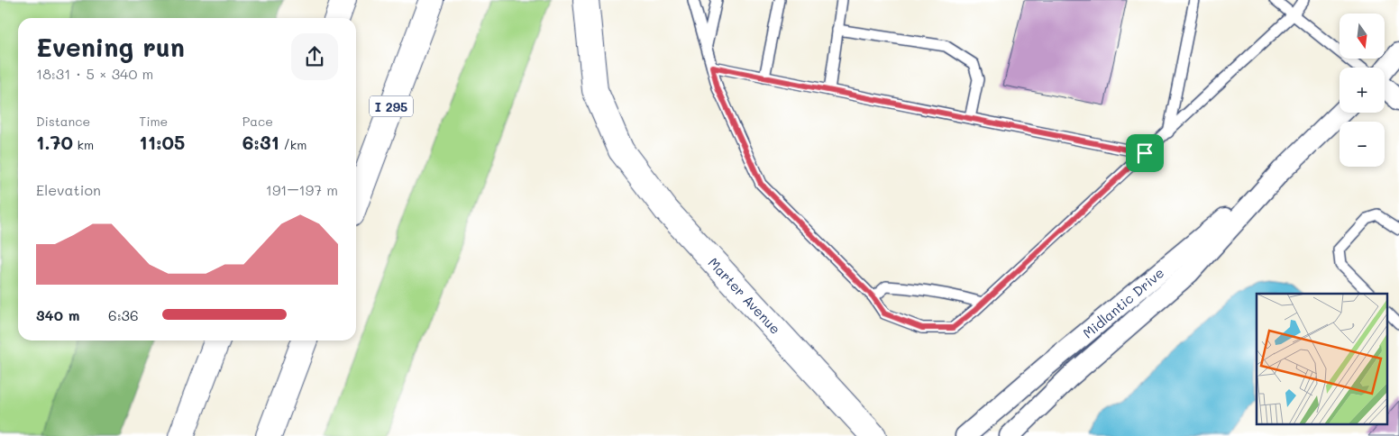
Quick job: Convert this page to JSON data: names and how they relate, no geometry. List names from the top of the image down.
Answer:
{
  "streets": {
    "main road": ["I 295", "Marter Avenue"],
    "street": ["Midlantic Drive"]
  },
  "north": "bottom",
  "page": {
    "map_buttons": ["+", "−"],
    "heading": ["Evening run", "18:31 · 5 × 340 m"],
    "stats": [
      ["Distance", "1.70 km"],
      ["Time", "11:05"],
      ["Pace", "6:31 /km"]
    ],
    "chart": ["Elevation", "191–197 m"],
    "list": [
      {
        "name": "340 m",
        "note": "6:36"
      }
    ]
  }
}
